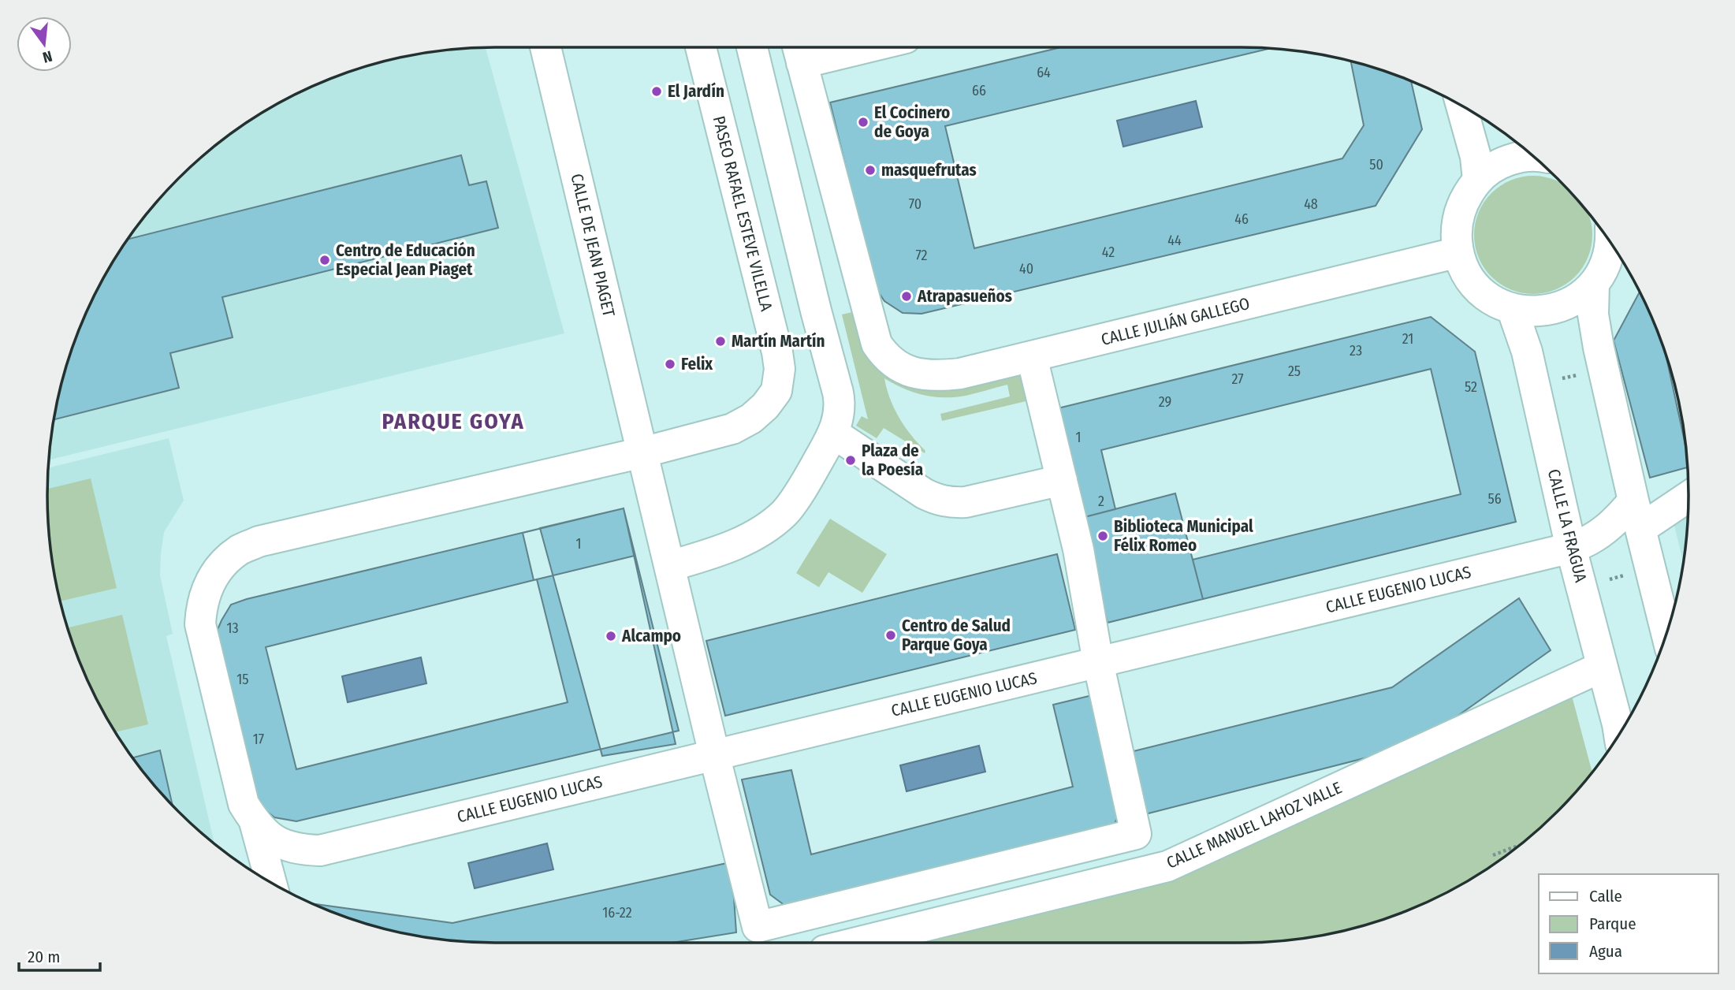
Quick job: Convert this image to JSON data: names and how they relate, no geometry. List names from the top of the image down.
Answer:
{
  "streets": {
    "street": [
      "PASEO RAFAEL ESTEVE VILELLA",
      "CALLE DE JEAN PIAGET",
      "CALLE JULIÁN GALLEGO",
      "CALLE LA FRAGUA",
      "CALLE EUGENIO LUCAS",
      "CALLE MANUEL LAHOZ VALLE"
    ]
  },
  "crossings": [
    ["PASEO RAFAEL ESTEVE VILELLA", "CALLE EUGENIO LUCAS"],
    ["CALLE DE JEAN PIAGET", "CALLE EUGENIO LUCAS"],
    ["CALLE LA FRAGUA", "CALLE EUGENIO LUCAS"],
    ["CALLE LA FRAGUA", "CALLE MANUEL LAHOZ VALLE"]
  ],
  "districts": ["PARQUE GOYA"],
  "places": [
    "El Jardín",
    "El Cocinero de Goya",
    "masquefrutas",
    "Centro de Educación Especial Jean Piaget",
    "Atrapasueños",
    "Martín Martín",
    "Felix",
    "Plaza de la Poesía",
    "Biblioteca Municipal Félix Romeo",
    "Centro de Salud Parque Goya",
    "Alcampo"
  ],
  "house_numbers": [
    "64",
    "66",
    "50",
    "70",
    "48",
    "46",
    "44",
    "42",
    "72",
    "40",
    "21",
    "23",
    "25",
    "27",
    "52",
    "29",
    "1",
    "56",
    "2",
    "1",
    "13",
    "15",
    "17",
    "16-22"
  ],
  "legend": ["Calle", "Parque", "Agua"],
  "scale_bar": "20 m",
  "north": "bottom"
}
